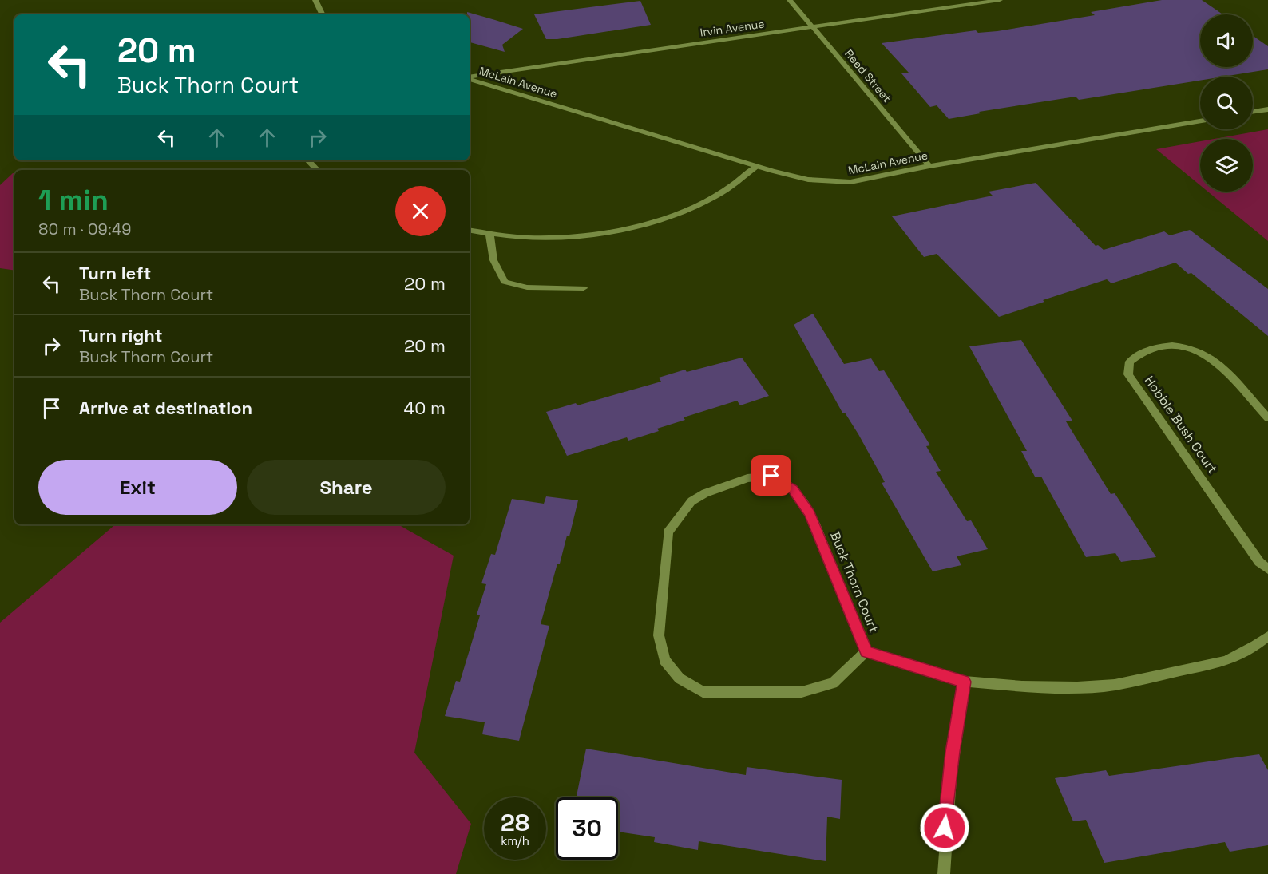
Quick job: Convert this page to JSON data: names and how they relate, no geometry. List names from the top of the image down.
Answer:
{
  "streets": {
    "street": [
      "Irvin Avenue",
      "Reed Street",
      "McLain Avenue",
      "Hobble Bush Court",
      "Buck Thorn Court"
    ]
  },
  "crossings": [
    ["Irvin Avenue", "Reed Street"],
    ["Reed Street", "McLain Avenue"]
  ],
  "page": {
    "turn": ["20 m", "Buck Thorn Court"],
    "heading": ["1 min", "80 m · 09:49"],
    "list": [
      {
        "name": "Turn left",
        "note": "Buck Thorn Court",
        "value": "20 m"
      },
      {
        "name": "Turn right",
        "note": "Buck Thorn Court",
        "value": "20 m"
      },
      {
        "name": "Arrive at destination",
        "value": "40 m"
      }
    ],
    "buttons": ["Exit", "Share"],
    "speed": "28 km/h",
    "limit": "30"
  }
}
